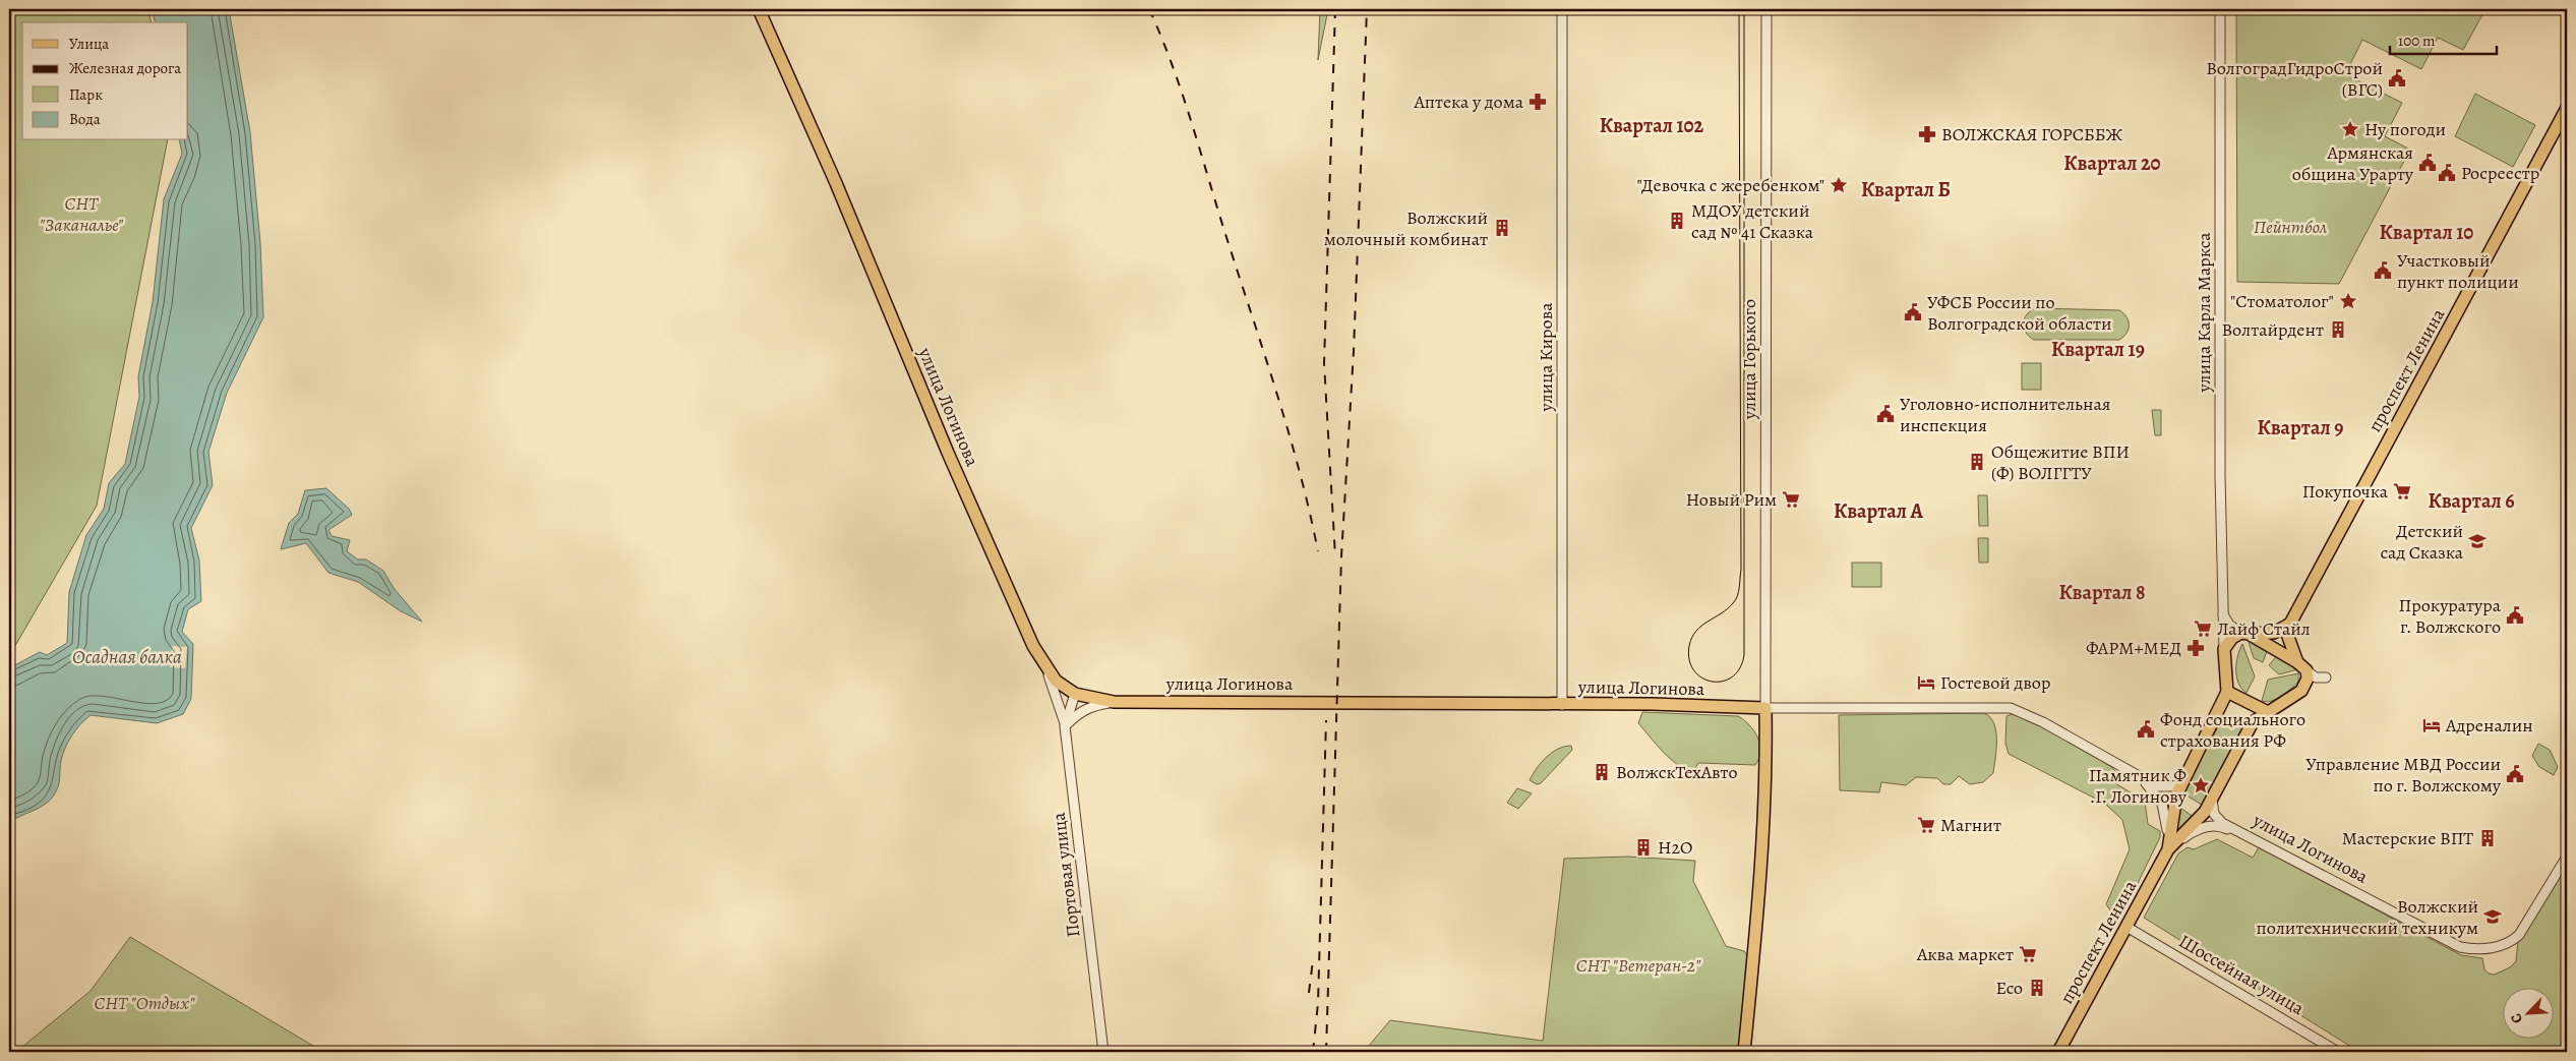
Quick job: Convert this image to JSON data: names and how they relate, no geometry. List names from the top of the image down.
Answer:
{
  "streets": {
    "main road": ["проспект Ленина", "улица Логинова"],
    "street": [
      "улица Карла Маркса",
      "улица Кирова",
      "улица Горького",
      "Портовая улица",
      "Шоссейная улица"
    ]
  },
  "crossings": [
    ["улица Карла Маркса", "проспект Ленина"],
    ["улица Кирова", "улица Логинова"],
    ["улица Горького", "улица Логинова"],
    ["проспект Ленина", "улица Логинова"],
    ["проспект Ленина", "Шоссейная улица"],
    ["улица Логинова", "Портовая улица"]
  ],
  "districts": [
    "Квартал 102",
    "Квартал 20",
    "Квартал Б",
    "Квартал 10",
    "Квартал 19",
    "Квартал 9",
    "Квартал 6",
    "Квартал А",
    "Квартал 8"
  ],
  "water": ["Осадная балка"],
  "parks": [
    "СНТ \"Заканалье\"",
    "Пейнтбол",
    "СНТ \"Ветеран-2\"",
    "СНТ \"Отдых\""
  ],
  "places": {
    "public building": [
      "ВолгоградГидроСтрой (ВГС)",
      "Армянская община Урарту",
      "Росреестр",
      "Участковый пункт полиции",
      "УФСБ России по Волгоградской области",
      "Уголовно-исполнительная инспекция",
      "Прокуратура г. Волжского",
      "Фонд социального страхования РФ",
      "Управление МВД России по г. Волжскому"
    ],
    "pharmacy": ["Аптека у дома", "ВОЛЖСКАЯ ГОРСББЖ", "ФАРМ+МЕД"],
    "place": [
      "Ну погоди",
      "\"Девочка с жеребенком\"",
      "\"Стоматолог\"",
      "Памятник Ф .Г. Логинову"
    ],
    "building": [
      "МДОУ детский сад № 41 Сказка",
      "Волжский молочный комбинат",
      "Волтайрдент",
      "Общежитие ВПИ (Ф) ВОЛГГТУ",
      "ВолжскТехАвто",
      "Мастерские ВПТ",
      "H2O",
      "Eco"
    ],
    "supermarket": [
      "Покупочка",
      "Новый Рим",
      "Лайф Стайл",
      "Магнит",
      "Аква маркет"
    ],
    "school or university": ["Детский сад Сказка", "Волжский политехнический техникум"],
    "hotel": ["Гостевой двор", "Адреналин"]
  },
  "legend": [
    "Улица",
    "Железная дорога",
    "Парк",
    "Вода"
  ],
  "scale_bar": "100 m",
  "north": "bottom left"
}
